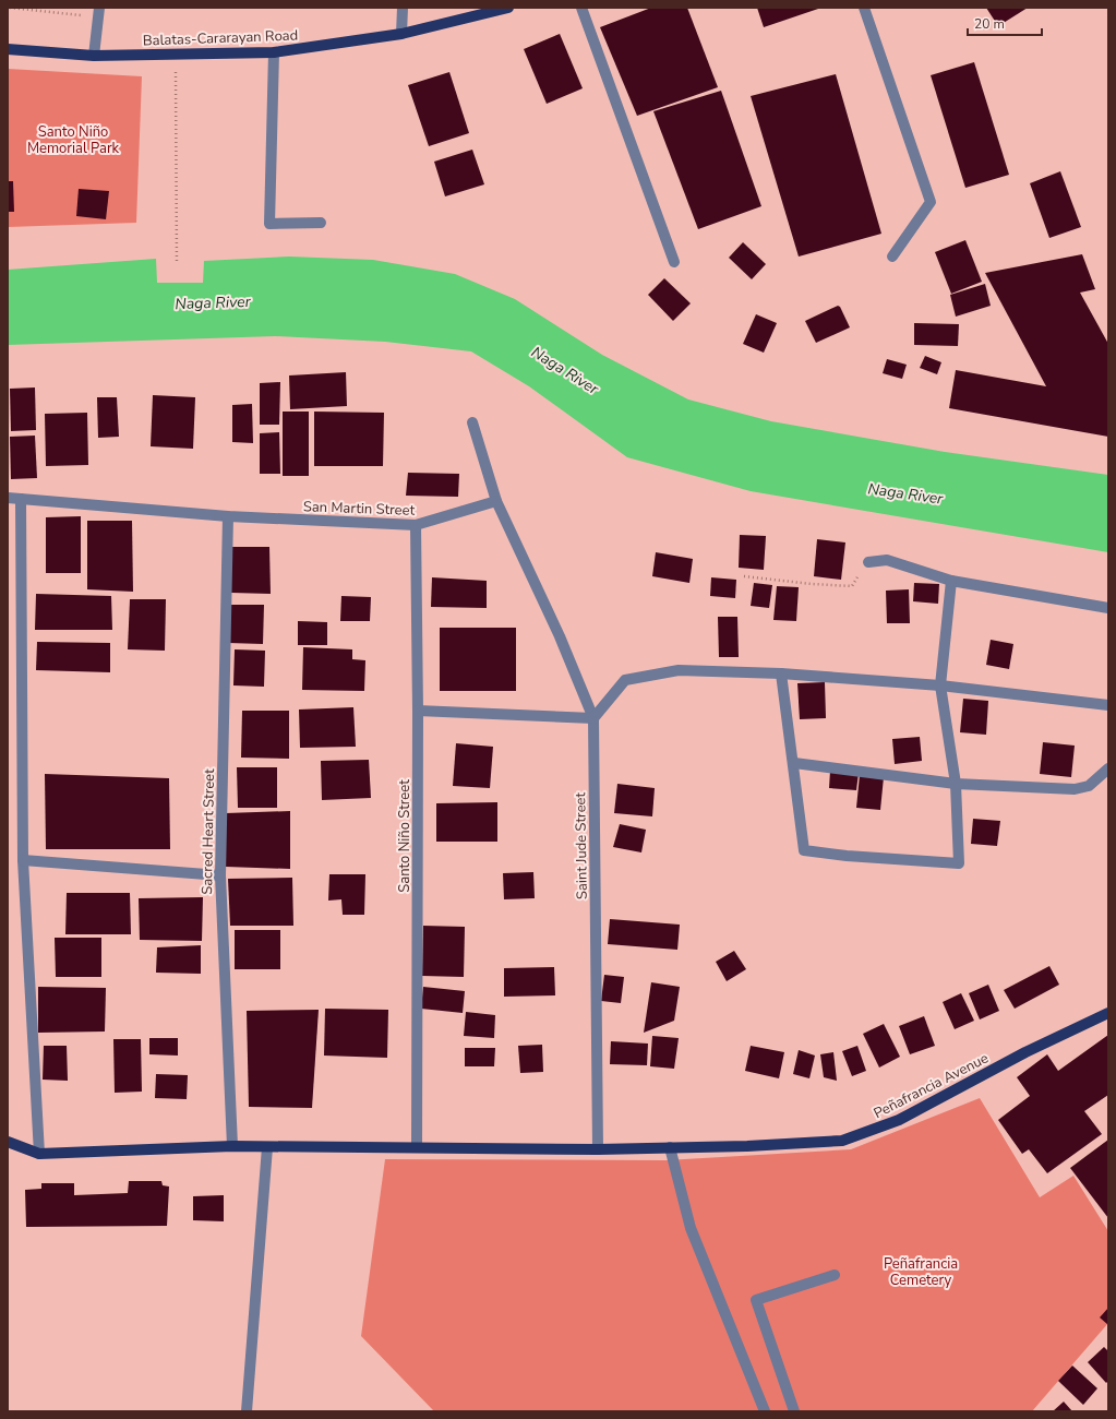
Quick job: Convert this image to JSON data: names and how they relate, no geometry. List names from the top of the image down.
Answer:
{
  "streets": {
    "main road": ["Balatas-Cararayan Road", "Peñafrancia Avenue"],
    "street": [
      "San Martin Street",
      "Sacred Heart Street",
      "Santo Niño Street",
      "Saint Jude Street"
    ]
  },
  "crossings": [
    ["San Martin Street", "Sacred Heart Street"],
    ["San Martin Street", "Santo Niño Street"],
    ["Sacred Heart Street", "Peñafrancia Avenue"],
    ["Santo Niño Street", "Peñafrancia Avenue"],
    ["Saint Jude Street", "Peñafrancia Avenue"]
  ],
  "water": ["Naga River"],
  "parks": ["Santo Niño Memorial Park", "Peñafrancia Cemetery"],
  "scale_bar": "20 m"
}
